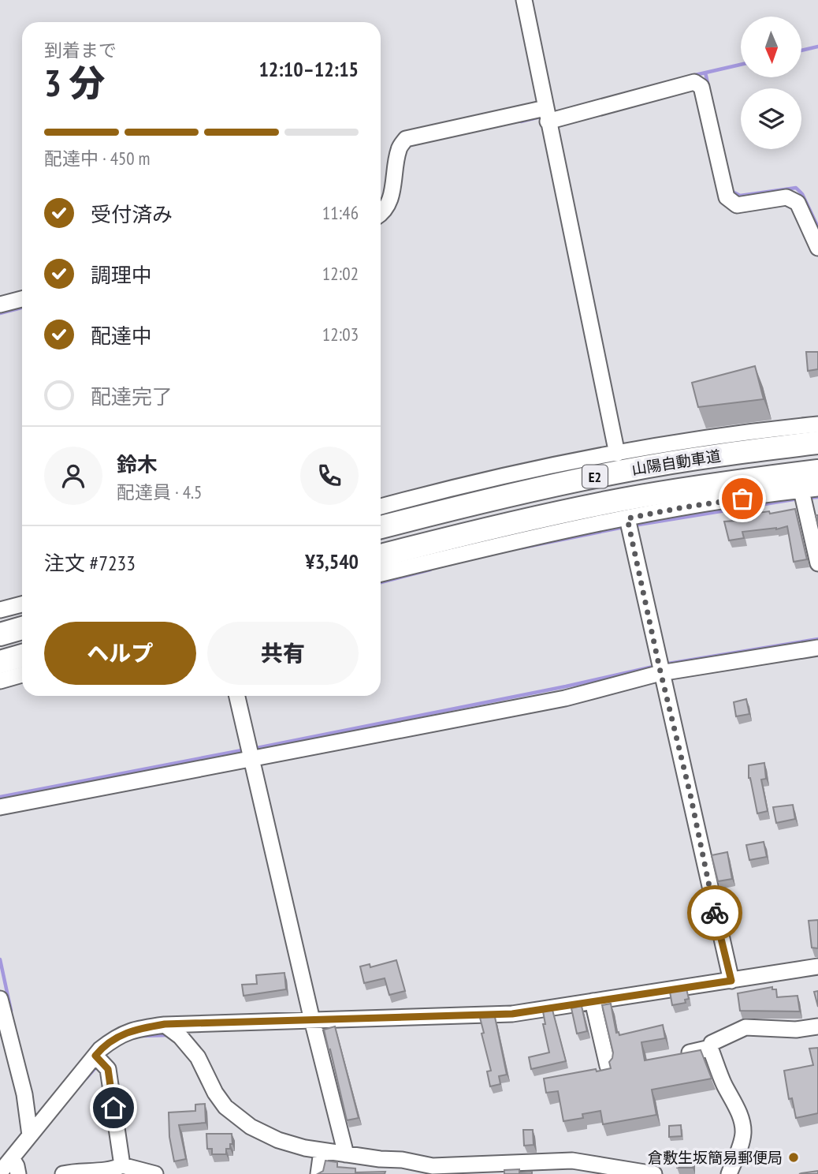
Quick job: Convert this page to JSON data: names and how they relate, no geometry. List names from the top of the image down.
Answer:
{
  "streets": {
    "highway": ["山陽自動車道", "E2"]
  },
  "places": ["倉敷生坂簡易郵便局"],
  "north": "bottom",
  "page": {
    "heading": ["3 分", "到着まで", "12:10–12:15"],
    "panel": [
      "鈴木",
      "配達員 · 4.5",
      "注文 #7233",
      "¥3,540"
    ],
    "bar": "配達中 · 450 m",
    "list": [
      ["受付済み", "11:46"],
      ["調理中", "12:02"],
      ["配達中", "12:03"],
      "配達完了"
    ],
    "buttons": ["ヘルプ", "共有"]
  }
}
